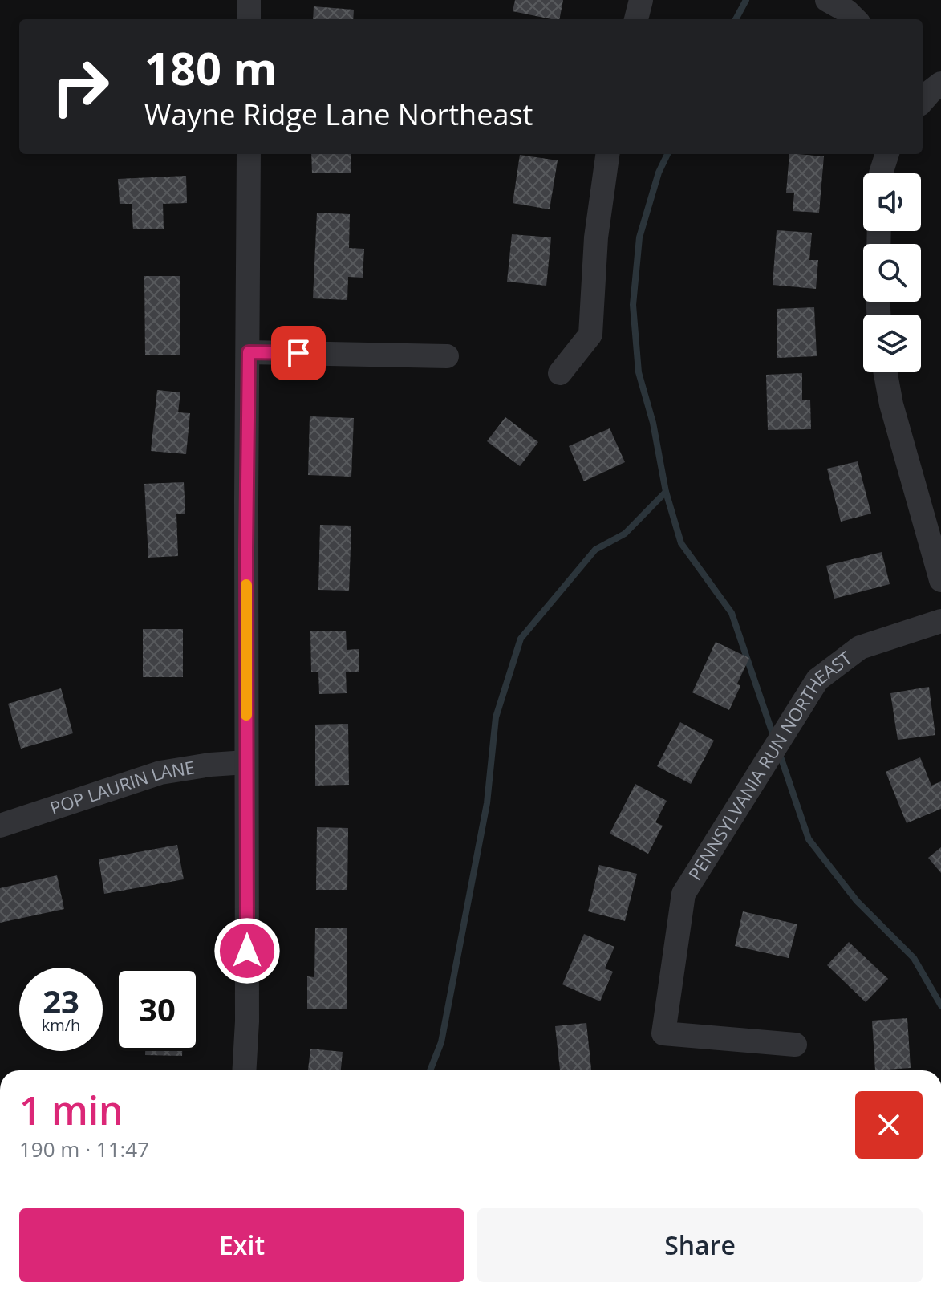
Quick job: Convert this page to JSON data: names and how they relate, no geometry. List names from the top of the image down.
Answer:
{
  "streets": {
    "street": ["PENNSYLVANIA RUN NORTHEAST", "POP LAURIN LANE"]
  },
  "page": {
    "turn": ["180 m", "Wayne Ridge Lane Northeast"],
    "speed": "23 km/h",
    "limit": "30",
    "heading": ["1 min", "190 m · 11:47"],
    "buttons": ["Exit", "Share"]
  }
}
